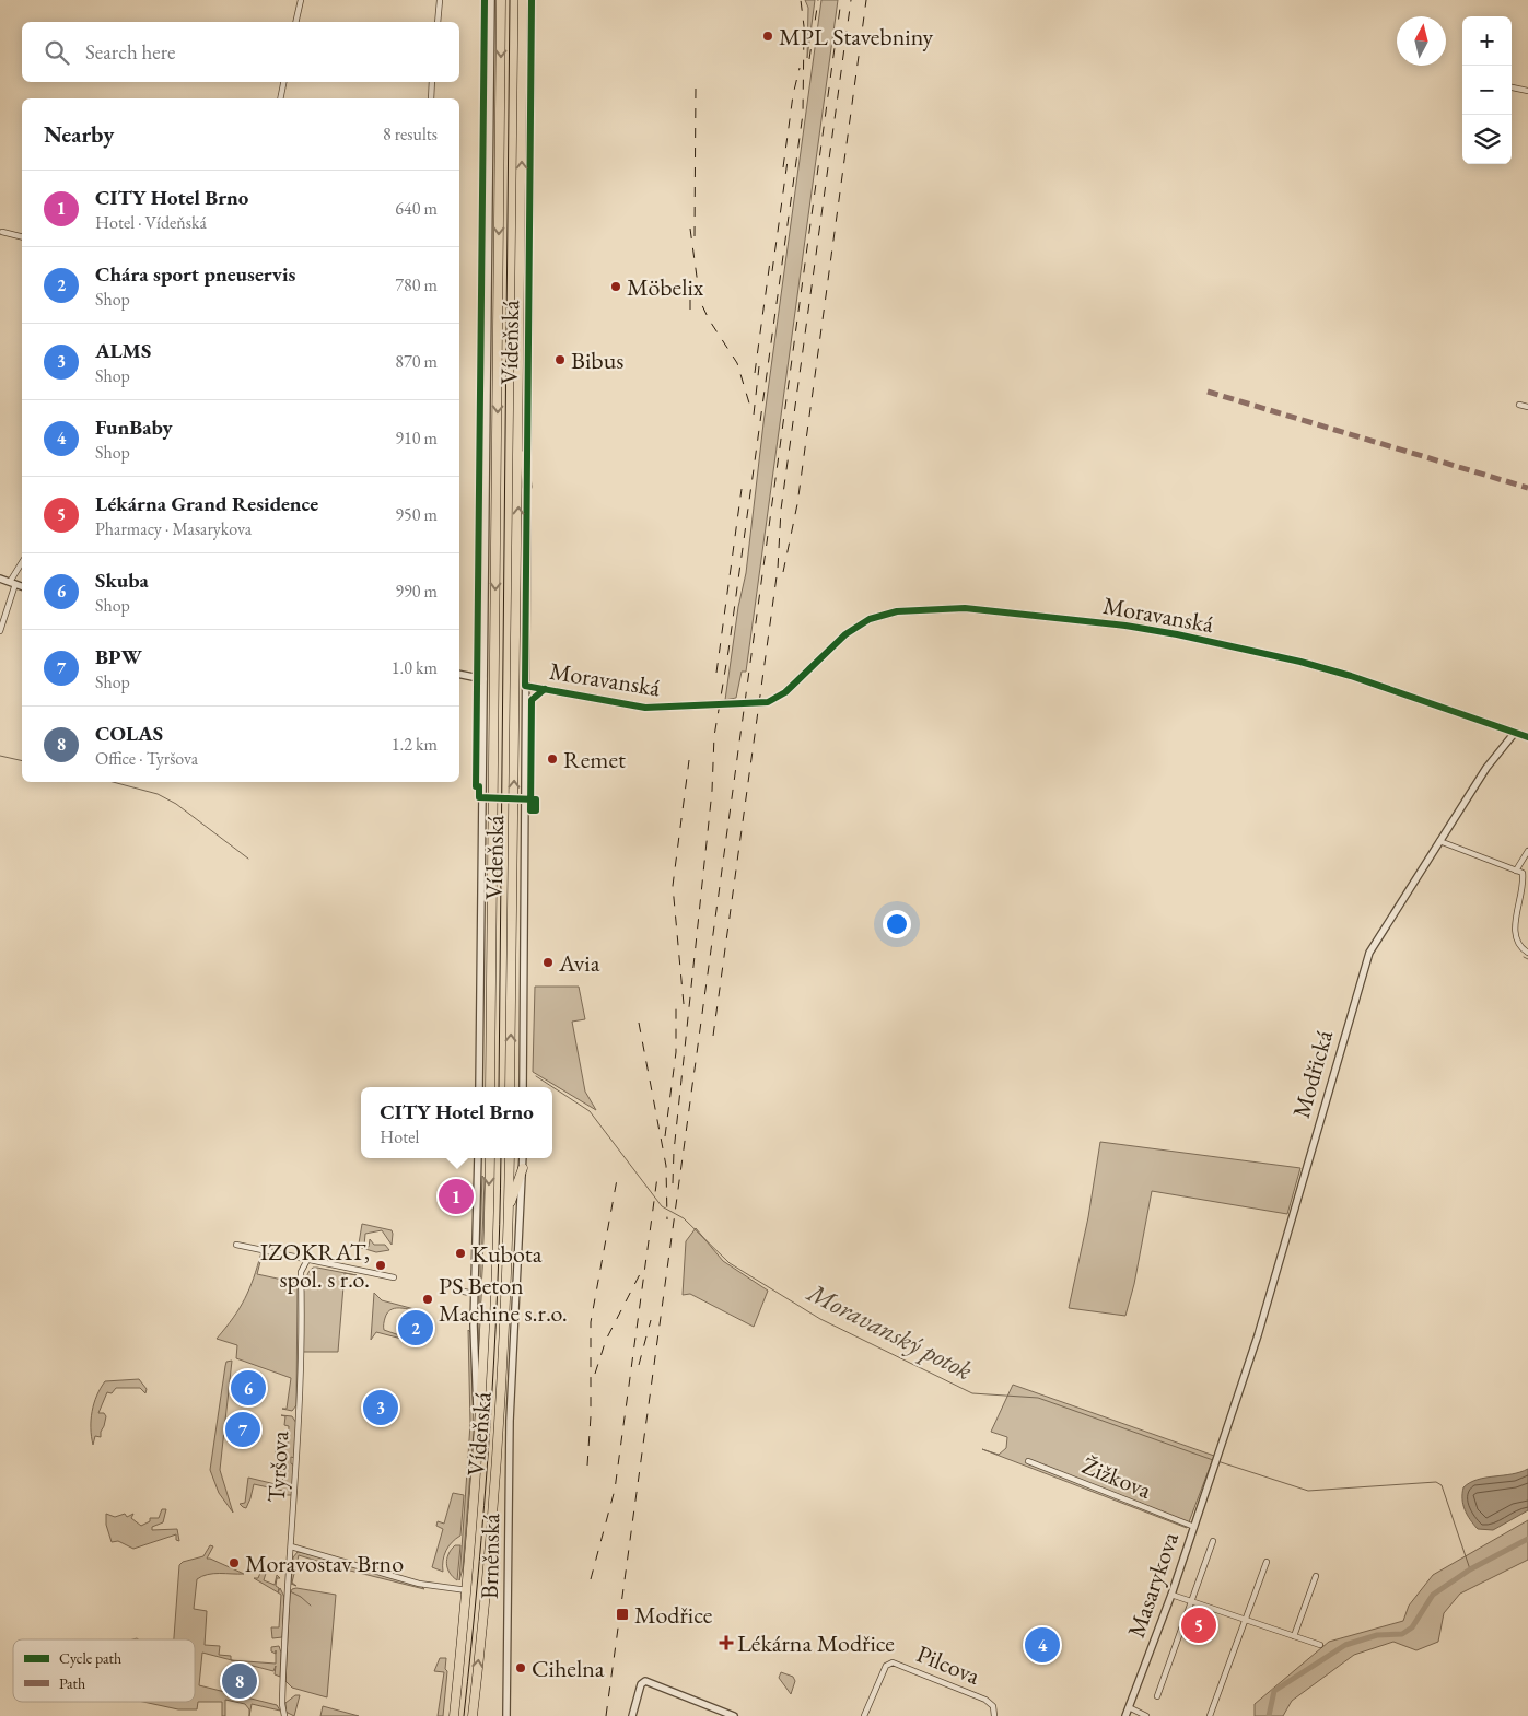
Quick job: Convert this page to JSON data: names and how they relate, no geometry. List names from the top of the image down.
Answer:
{
  "streets": {
    "highway": ["Vídeňská"],
    "street": [
      "Moravanská",
      "Modřická",
      "Tyršova",
      "Žižkova",
      "Brněnská",
      "Masarykova",
      "Pilcova"
    ]
  },
  "crossings": [
    ["Vídeňská", "Moravanská"],
    ["Moravanská", "Modřická"],
    ["Modřická", "Masarykova"],
    ["Žižkova", "Masarykova"]
  ],
  "water": ["Moravanský potok"],
  "places": {
    "other": [
      "MPL Stavebniny",
      "Möbelix",
      "Bibus",
      "Remet",
      "Avia",
      "Kubota",
      "IZOKRAT, spol. s r.o.",
      "PS Beton Machine s.r.o.",
      "Moravostav Brno",
      "Cihelna"
    ],
    "transit": ["Modřice"],
    "health": ["Lékárna Modřice"]
  },
  "legend": ["Cycle path", "Path"],
  "north": "top",
  "page": {
    "map_buttons": ["+", "−"],
    "search": "Search here",
    "heading": ["Nearby", "8 results"],
    "list": [
      {
        "mark": "1",
        "name": "CITY Hotel Brno",
        "note": "Hotel · Vídeňská",
        "value": "640 m"
      },
      {
        "mark": "2",
        "name": "Chára sport pneuservis",
        "note": "Shop",
        "value": "780 m"
      },
      {
        "mark": "3",
        "name": "ALMS",
        "note": "Shop",
        "value": "870 m"
      },
      {
        "mark": "4",
        "name": "FunBaby",
        "note": "Shop",
        "value": "910 m"
      },
      {
        "mark": "5",
        "name": "Lékárna Grand Residence",
        "note": "Pharmacy · Masarykova",
        "value": "950 m"
      },
      {
        "mark": "6",
        "name": "Skuba",
        "note": "Shop",
        "value": "990 m"
      },
      {
        "mark": "7",
        "name": "BPW",
        "note": "Shop",
        "value": "1.0 km"
      },
      {
        "mark": "8",
        "name": "COLAS",
        "note": "Office · Tyršova",
        "value": "1.2 km"
      }
    ],
    "popup": ["CITY Hotel Brno", "Hotel"],
    "pins": [
      "1",
      "2",
      "6",
      "3",
      "7",
      "5",
      "4",
      "8"
    ]
  }
}
